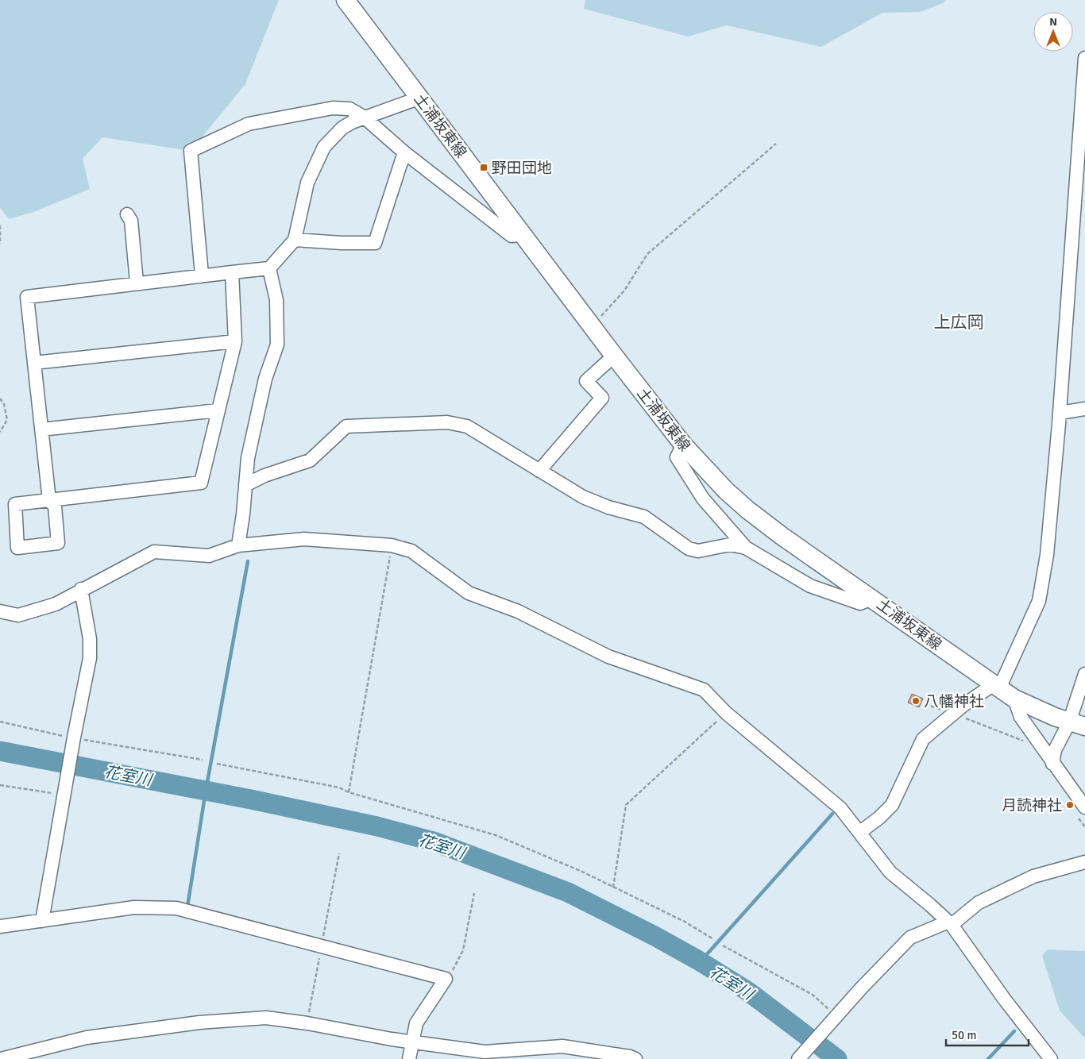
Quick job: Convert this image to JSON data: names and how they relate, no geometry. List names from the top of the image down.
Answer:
{
  "streets": {
    "main road": ["土浦坂東線"]
  },
  "districts": ["上広岡"],
  "water": ["花室川"],
  "places": {
    "transit": ["野田団地"],
    "other": ["八幡神社", "月読神社"]
  },
  "scale_bar": "50 m",
  "north": "top"
}
